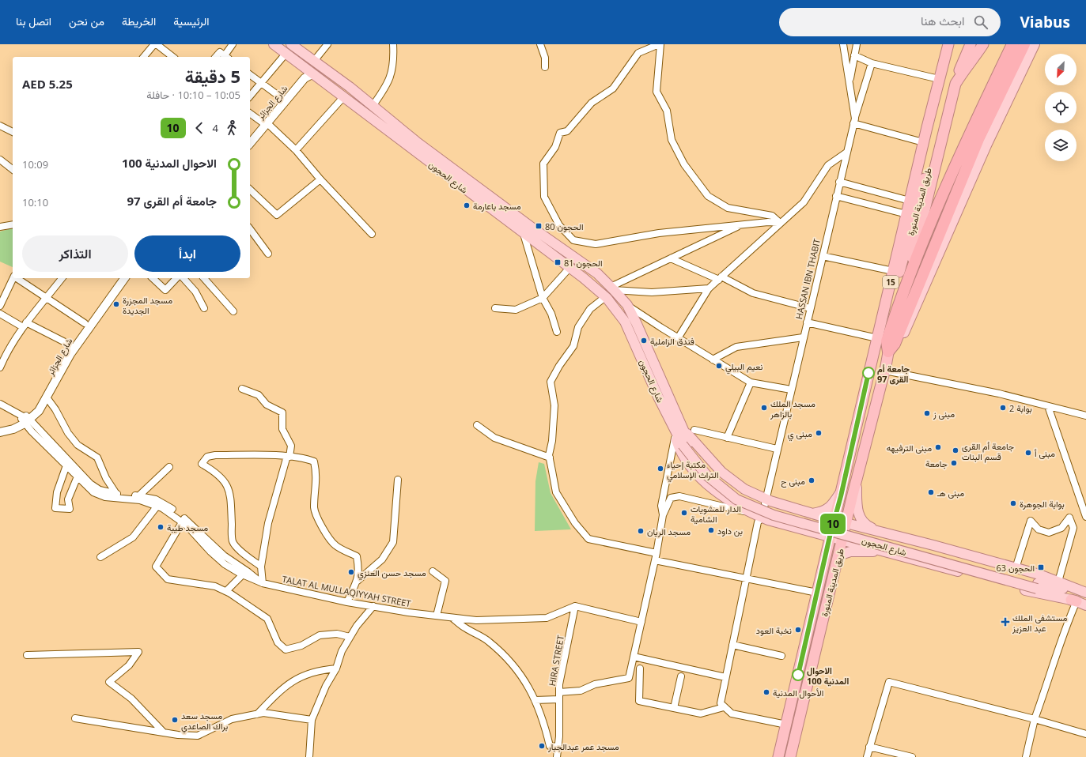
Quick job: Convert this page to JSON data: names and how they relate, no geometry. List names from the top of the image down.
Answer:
{
  "streets": {
    "highway": ["طريق المدينة المنورة", "15"],
    "main road": ["شارع الحجون"],
    "street": [
      "شارع الجزائر",
      "HASSAN IBN THABIT",
      "TALAT AL MULLAQIYYAH STREET",
      "HIRA STREET"
    ]
  },
  "crossings": [
    ["شارع الجزائر", "شارع الحجون"],
    ["شارع الجزائر", "TALAT AL MULLAQIYYAH STREET"],
    ["TALAT AL MULLAQIYYAH STREET", "HIRA STREET"]
  ],
  "places": {
    "other": [
      "مسجد باعارمة",
      "مسجد المجزرة الجديدة",
      "فندق الزاملية",
      "نعيم البيلي",
      "جامعة أم القرى 97",
      "مسجد الملك بالزاهر",
      "بوابة 2",
      "مبنى ز",
      "مبنى ي",
      "مبنى الترفيهه",
      "جامعة أم القرى قسم البنات",
      "مبنى أ",
      "جامعة",
      "مكتبة إحياء التراث الإسلامي",
      "مبنى ح",
      "مبنى هـ",
      "بوابة الجوهرة",
      "الدار للمشويات الشامية",
      "مسجد طيبة",
      "بن داود",
      "مسجد الريان",
      "مسجد حسن العنزي",
      "نخبة العود",
      "الاحوال المدنية 100",
      "الأحوال المدنية",
      "مسجد سعد براك الصاعدي",
      "مسجد عمر عبدالجبار"
    ],
    "transit": ["الحجون 80", "الحجون 81", "الحجون 63"],
    "health": ["مستشفى الملك عبد العزيز"]
  },
  "lines": ["bus line 10"],
  "north": "bottom left",
  "page": {
    "header": "Viabus",
    "search": "ابحث هنا",
    "nav": [
      "الرئيسية",
      "الخريطة",
      "من نحن",
      "اتصل بنا"
    ],
    "on_map": "10",
    "heading": ["5 دقيقة", "10:05 – 10:10 · حافلة", "AED 5.25"],
    "legs": ["4", "10"],
    "list": [
      {
        "name": "الاحوال المدنية 100",
        "value": "10:09"
      },
      {
        "name": "جامعة أم القرى 97",
        "value": "10:10"
      }
    ],
    "buttons": ["ابدأ", "التذاكر"]
  }
}
